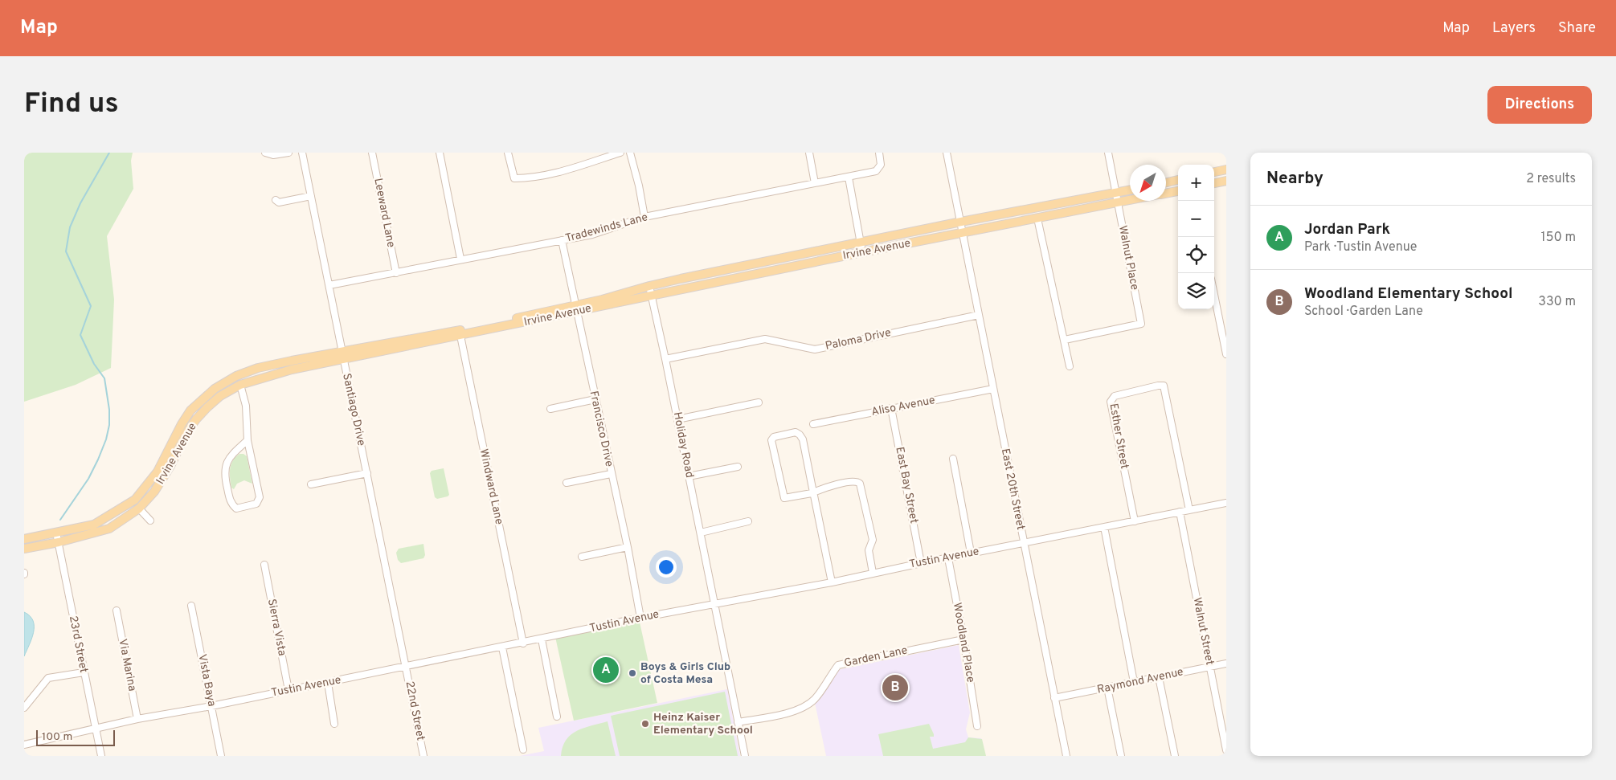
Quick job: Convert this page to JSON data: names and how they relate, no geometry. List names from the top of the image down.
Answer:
{
  "streets": {
    "main road": ["Irvine Avenue"],
    "street": [
      "Leeward Lane",
      "Tradewinds Lane",
      "Walnut Place",
      "Paloma Drive",
      "Aliso Avenue",
      "Santiago Drive",
      "Francisco Drive",
      "Esther Street",
      "Holiday Road",
      "East Bay Street",
      "Windward Lane",
      "East 20th Street",
      "Tustin Avenue",
      "Sierra Vista",
      "Walnut Street",
      "Woodland Place",
      "23rd Street",
      "Garden Lane",
      "Via Marina",
      "Vista Baya",
      "Raymond Avenue",
      "22nd Street"
    ]
  },
  "crossings": [
    ["Leeward Lane", "Tradewinds Lane"],
    ["Tradewinds Lane", "Santiago Drive"],
    ["Tradewinds Lane", "Francisco Drive"],
    ["Irvine Avenue", "Walnut Place"],
    ["Irvine Avenue", "Santiago Drive"],
    ["Irvine Avenue", "Francisco Drive"],
    ["Irvine Avenue", "Holiday Road"],
    ["Irvine Avenue", "Windward Lane"],
    ["Irvine Avenue", "East 20th Street"],
    ["Irvine Avenue", "23rd Street"],
    ["Paloma Drive", "Holiday Road"],
    ["Paloma Drive", "East 20th Street"],
    ["Aliso Avenue", "East Bay Street"],
    ["Aliso Avenue", "East 20th Street"],
    ["Santiago Drive", "Tustin Avenue"],
    ["Santiago Drive", "22nd Street"],
    ["Francisco Drive", "Tustin Avenue"],
    ["Esther Street", "Tustin Avenue"],
    ["Holiday Road", "Tustin Avenue"],
    ["Holiday Road", "Garden Lane"],
    ["East Bay Street", "Tustin Avenue"],
    ["Windward Lane", "Tustin Avenue"],
    ["East 20th Street", "Tustin Avenue"],
    ["East 20th Street", "Raymond Avenue"],
    ["Tustin Avenue", "Sierra Vista"],
    ["Tustin Avenue", "Walnut Street"],
    ["Tustin Avenue", "Woodland Place"],
    ["Tustin Avenue", "23rd Street"],
    ["Tustin Avenue", "Via Marina"],
    ["Tustin Avenue", "Vista Baya"],
    ["Tustin Avenue", "22nd Street"],
    ["Walnut Street", "Raymond Avenue"],
    ["Woodland Place", "Garden Lane"]
  ],
  "places": ["Boys & Girls Club of Costa Mesa", "Heinz Kaiser Elementary School"],
  "scale_bar": "100 m",
  "north": "bottom left",
  "page": {
    "header": "Map",
    "nav": ["Map", "Layers", "Share"],
    "buttons": "Directions",
    "title": "Find us",
    "heading": ["Nearby", "2 results"],
    "map_buttons": ["+", "−"],
    "list": [
      {
        "mark": "A",
        "name": "Jordan Park",
        "note": "Park · Tustin Avenue",
        "value": "150 m"
      },
      {
        "mark": "B",
        "name": "Woodland Elementary School",
        "note": "School · Garden Lane",
        "value": "330 m"
      }
    ],
    "pins": ["A", "B"],
    "scale": "100 m"
  }
}
